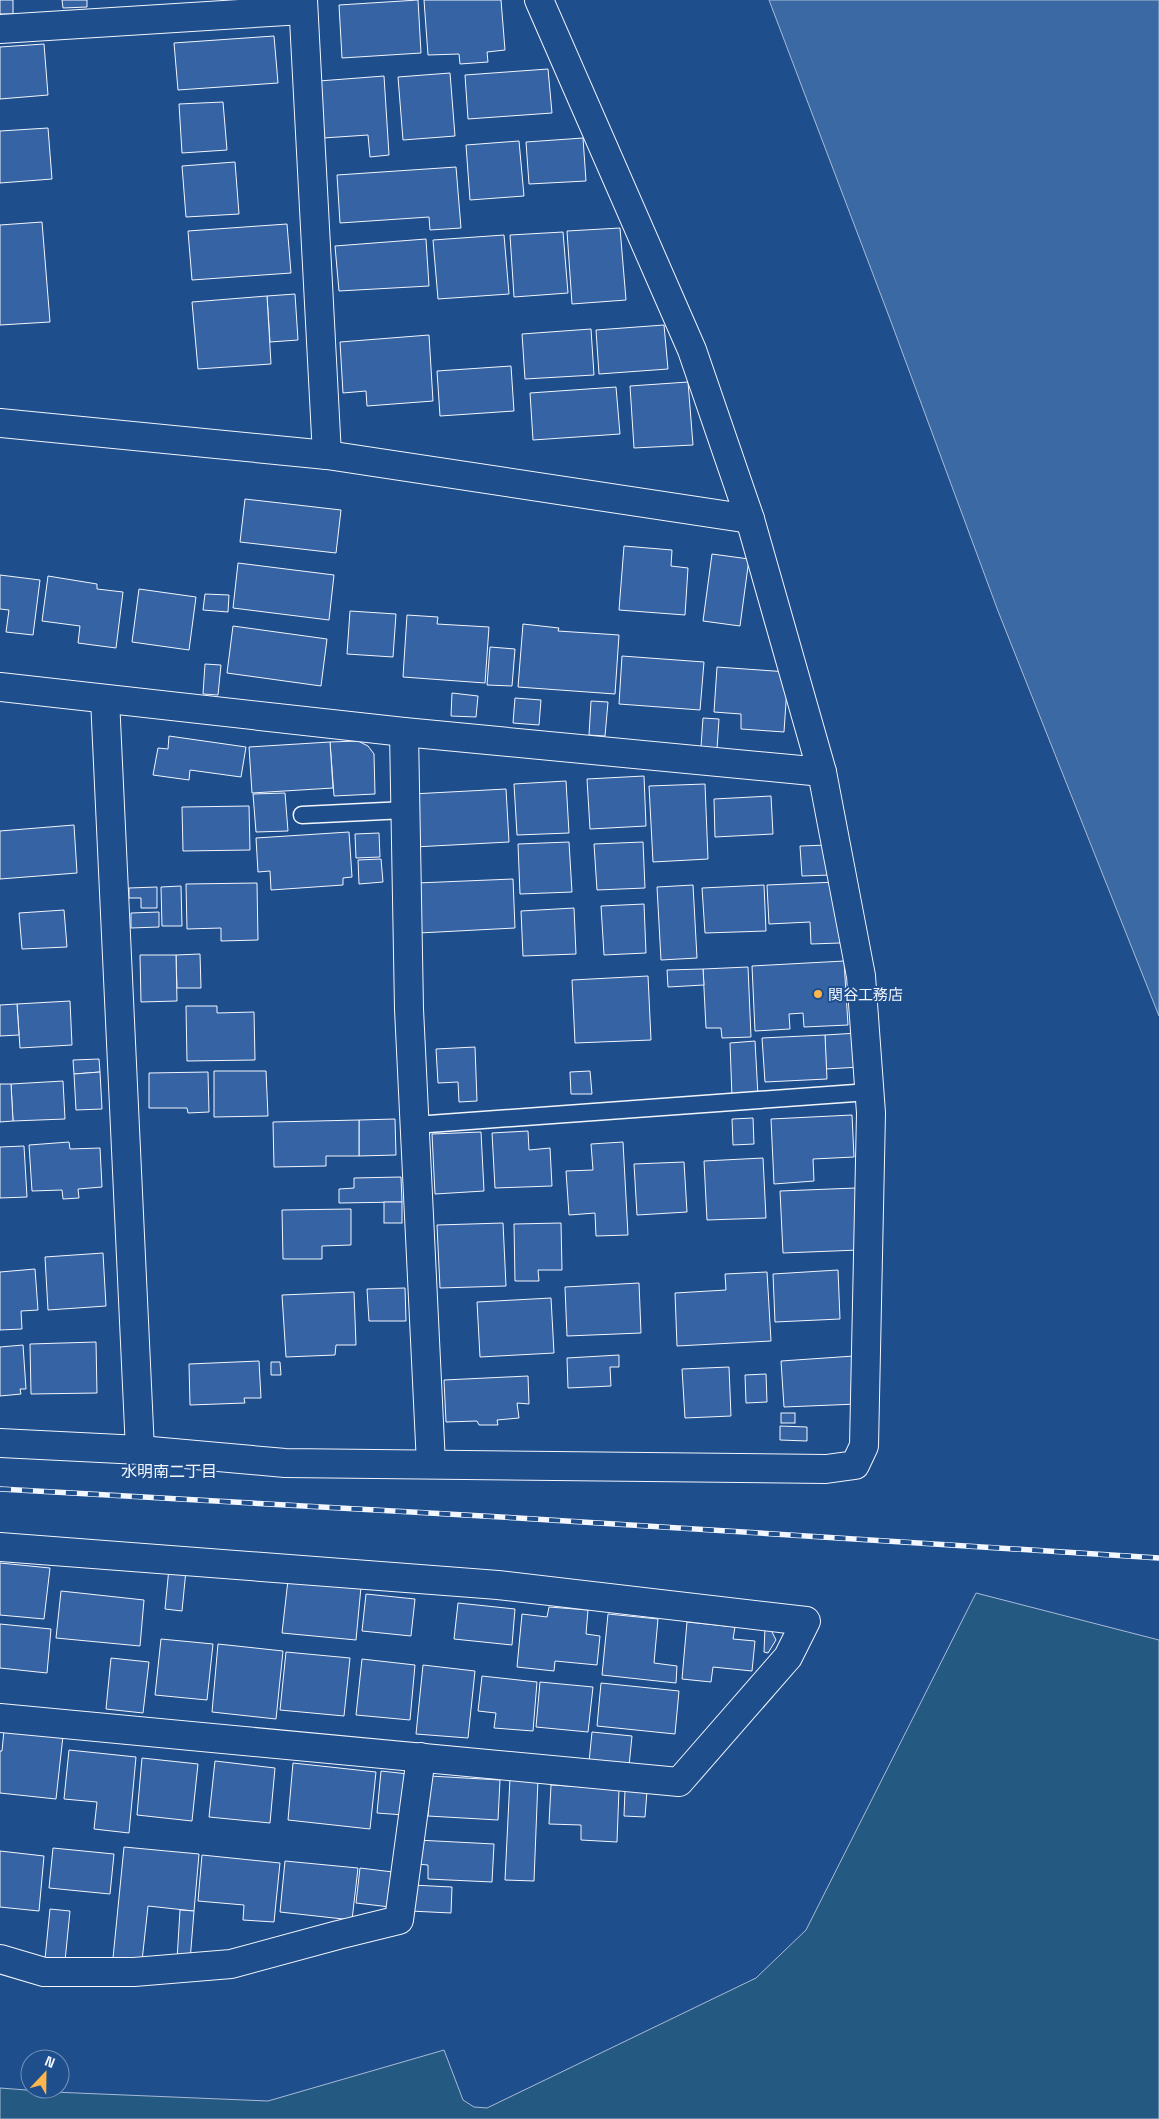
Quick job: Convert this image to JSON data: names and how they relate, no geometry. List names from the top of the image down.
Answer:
{
  "districts": ["水明南二丁目"],
  "places": ["関谷工務店"],
  "north": "top"
}
